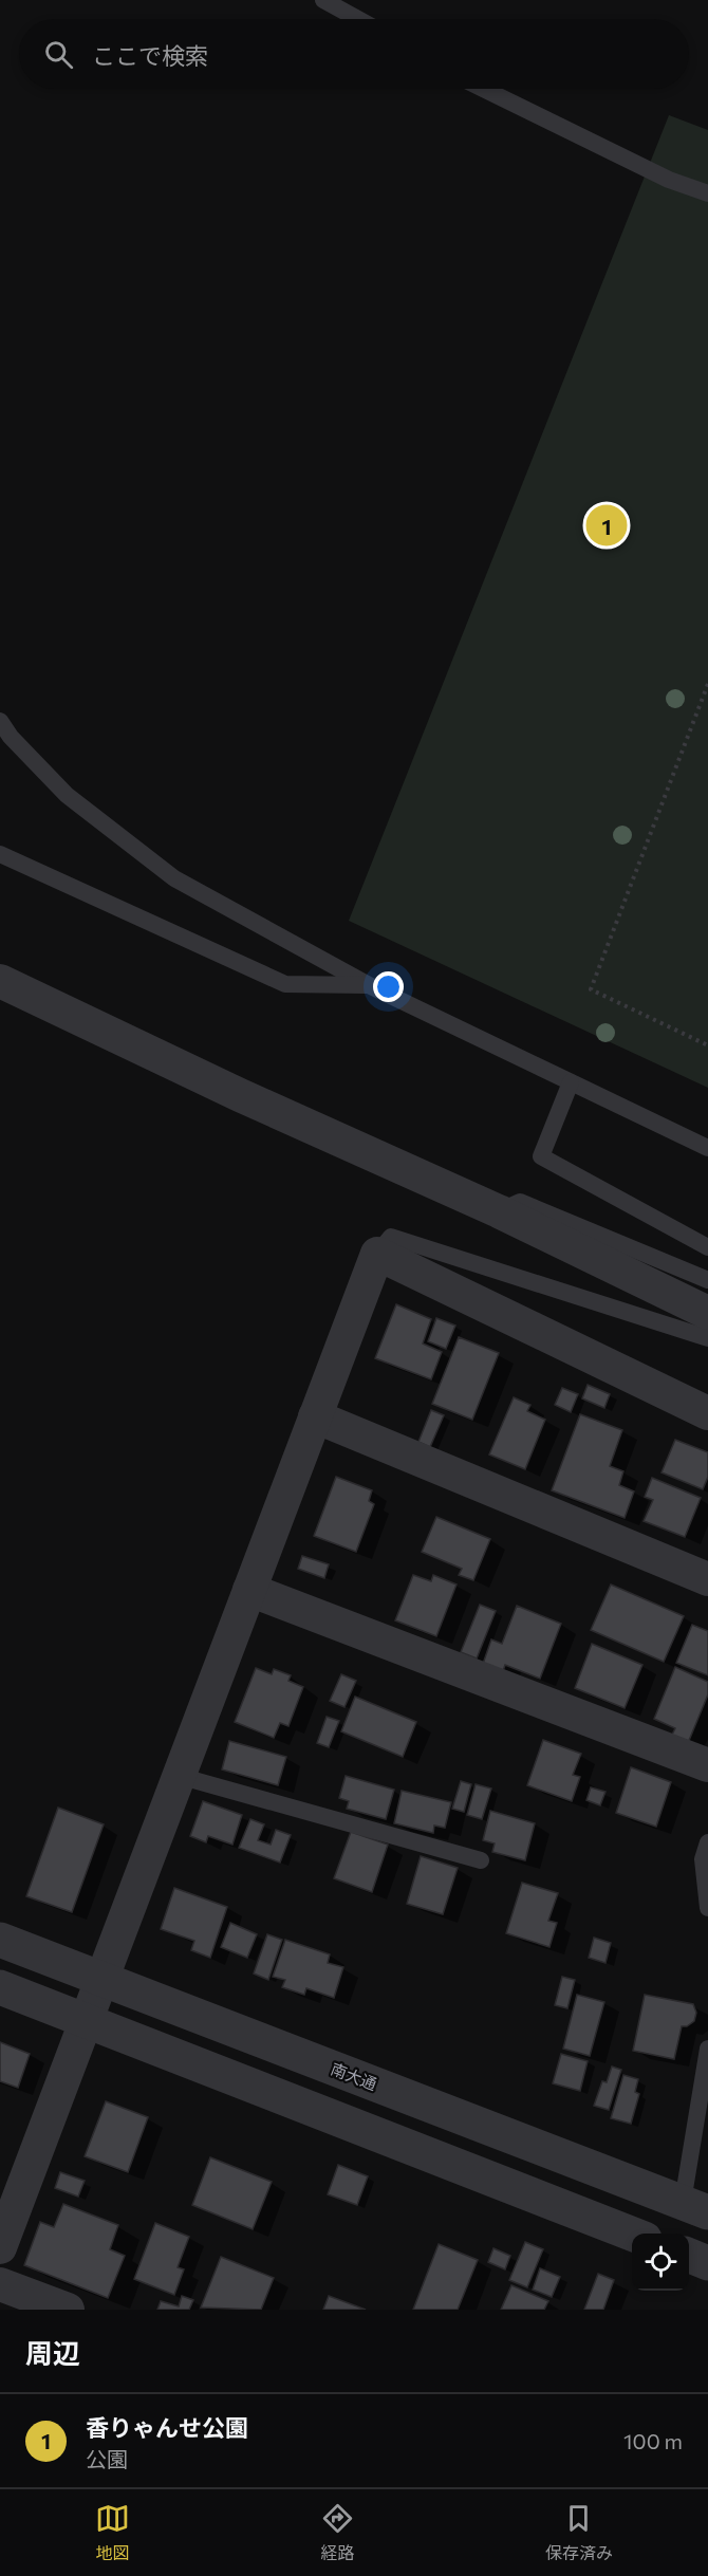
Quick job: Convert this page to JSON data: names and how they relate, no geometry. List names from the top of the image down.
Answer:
{
  "streets": {
    "street": ["南大通"]
  },
  "page": {
    "search": "ここで検索",
    "pins": "1",
    "heading": "周辺",
    "list": [
      {
        "mark": "1",
        "name": "香りゃんせ公園",
        "note": "公園",
        "value": "100 m"
      }
    ],
    "nav": ["地図", "経路", "保存済み"]
  }
}
